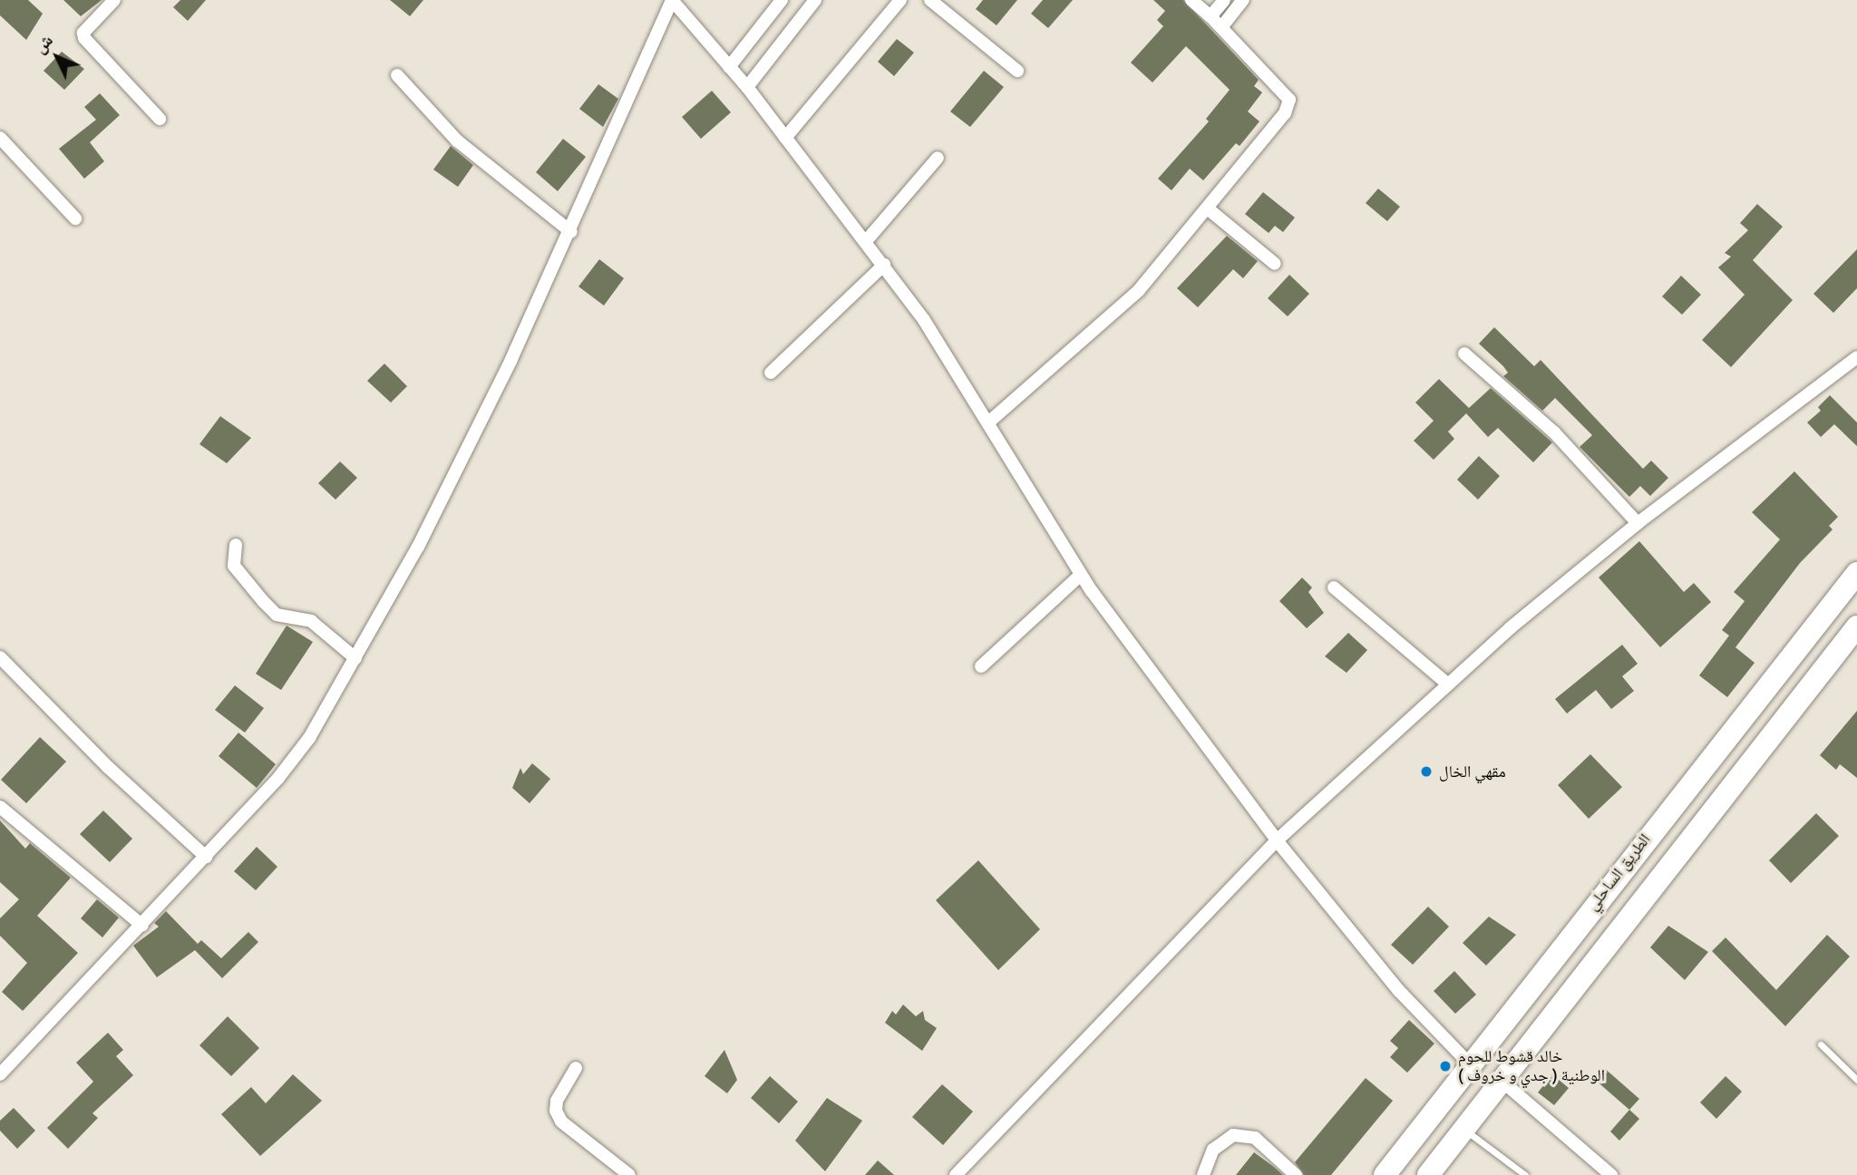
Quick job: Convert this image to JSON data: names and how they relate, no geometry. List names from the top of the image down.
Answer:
{
  "streets": {
    "highway": ["الطريق الساحلي"]
  },
  "places": ["مقهي الخال", "خالد قشوط للحوم الوطنية ( جدي و خروف )"],
  "north": "top left"
}
